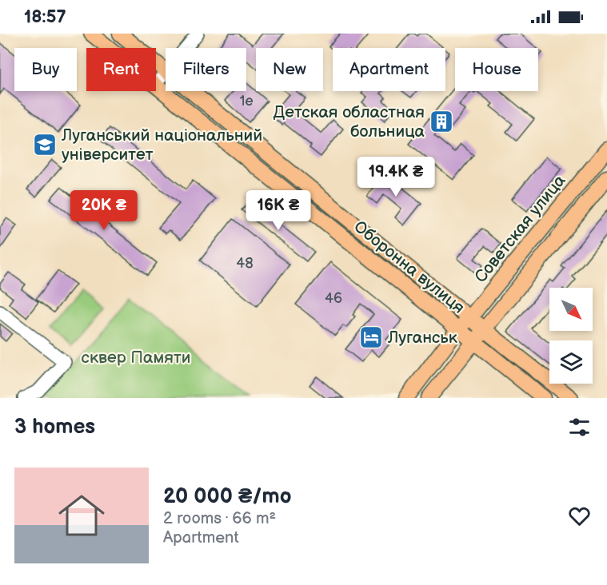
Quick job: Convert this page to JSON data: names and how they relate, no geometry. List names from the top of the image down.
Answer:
{
  "streets": {
    "main road": ["Советская улица", "Оборонна вулиця"]
  },
  "crossings": [
    ["Советская улица", "Оборонна вулиця"]
  ],
  "parks": ["сквер Памяти"],
  "places": {
    "building": ["Детская областная больница"],
    "school or university": ["Луганський національний університет"],
    "hotel": ["Луганськ"]
  },
  "house_numbers": ["1е", "48", "46"],
  "north": "bottom right",
  "page": {
    "status": "18:57",
    "chip": [
      "Buy",
      "Rent",
      "Filters",
      "New",
      "Apartment",
      "House"
    ],
    "price": ["19.4K ₴", "20K ₴", "16K ₴"],
    "heading": "3 homes",
    "list": [
      {
        "name": "20 000 ₴/mo",
        "note": "2 rooms · 66 m² · Apartment"
      }
    ]
  }
}
